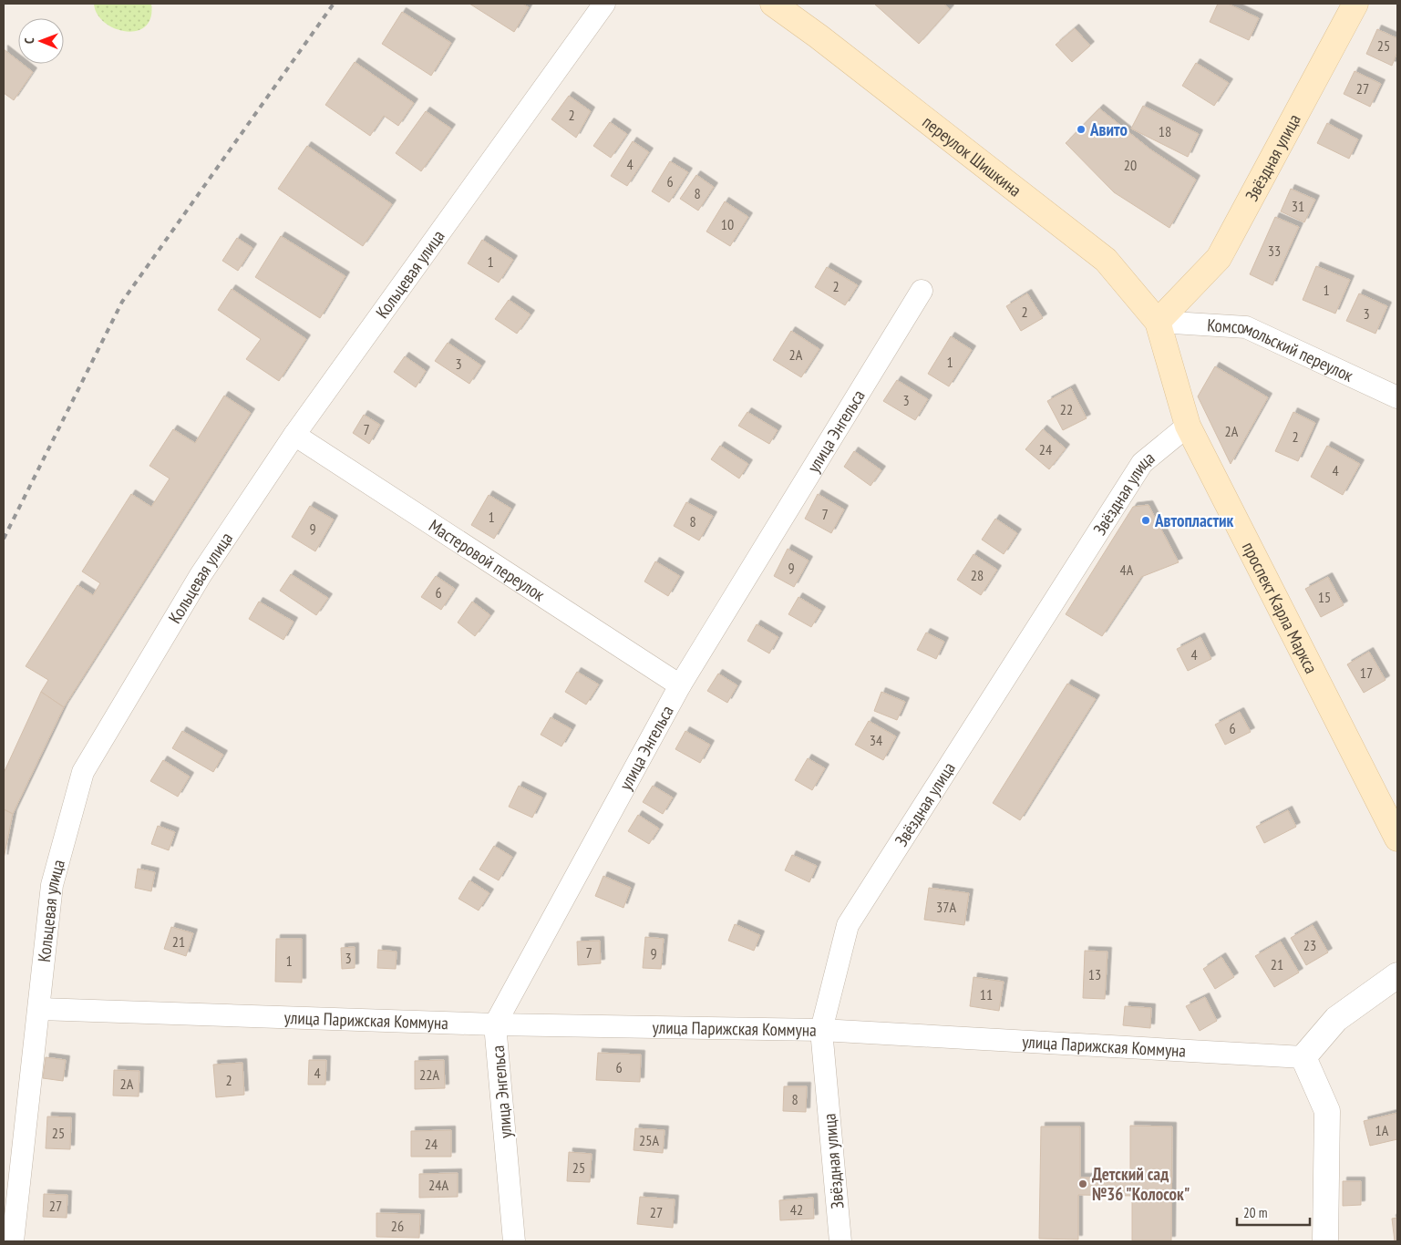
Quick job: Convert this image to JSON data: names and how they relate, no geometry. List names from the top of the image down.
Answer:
{
  "streets": {
    "main road": ["переулок Шишкина", "Звёздная улица", "проспект Карла Маркса"],
    "street": [
      "Кольцевая улица",
      "Комсомольский переулок",
      "улица Энгельса",
      "Мастеровой переулок",
      "улица Парижская Коммуна"
    ]
  },
  "crossings": [
    ["переулок Шишкина", "Звёздная улица"],
    ["переулок Шишкина", "Комсомольский переулок"],
    ["переулок Шишкина", "проспект Карла Маркса"],
    ["Звёздная улица", "Комсомольский переулок"],
    ["Звёздная улица", "проспект Карла Маркса"],
    ["Звёздная улица", "улица Парижская Коммуна"],
    ["Кольцевая улица", "Мастеровой переулок"],
    ["Кольцевая улица", "улица Парижская Коммуна"],
    ["Комсомольский переулок", "проспект Карла Маркса"],
    ["улица Энгельса", "Мастеровой переулок"],
    ["улица Энгельса", "улица Парижская Коммуна"]
  ],
  "places": ["Авито", "Автопластик", "Детский сад №36 \"Колосок\""],
  "house_numbers": [
    "25",
    "27",
    "2",
    "18",
    "4",
    "20",
    "6",
    "8",
    "31",
    "10",
    "33",
    "1",
    "2",
    "1",
    "2",
    "3",
    "2А",
    "1",
    "3",
    "3",
    "22",
    "7",
    "2А",
    "2",
    "24",
    "4",
    "7",
    "1",
    "8",
    "9",
    "9",
    "4А",
    "28",
    "6",
    "15",
    "4",
    "17",
    "6",
    "34",
    "37А",
    "21",
    "23",
    "7",
    "9",
    "3",
    "1",
    "21",
    "13",
    "11",
    "6",
    "4",
    "22А",
    "2",
    "2А",
    "8",
    "1А",
    "25",
    "25А",
    "24",
    "25",
    "24А",
    "27",
    "42",
    "27",
    "26"
  ],
  "scale_bar": "20 m",
  "north": "left"
}
